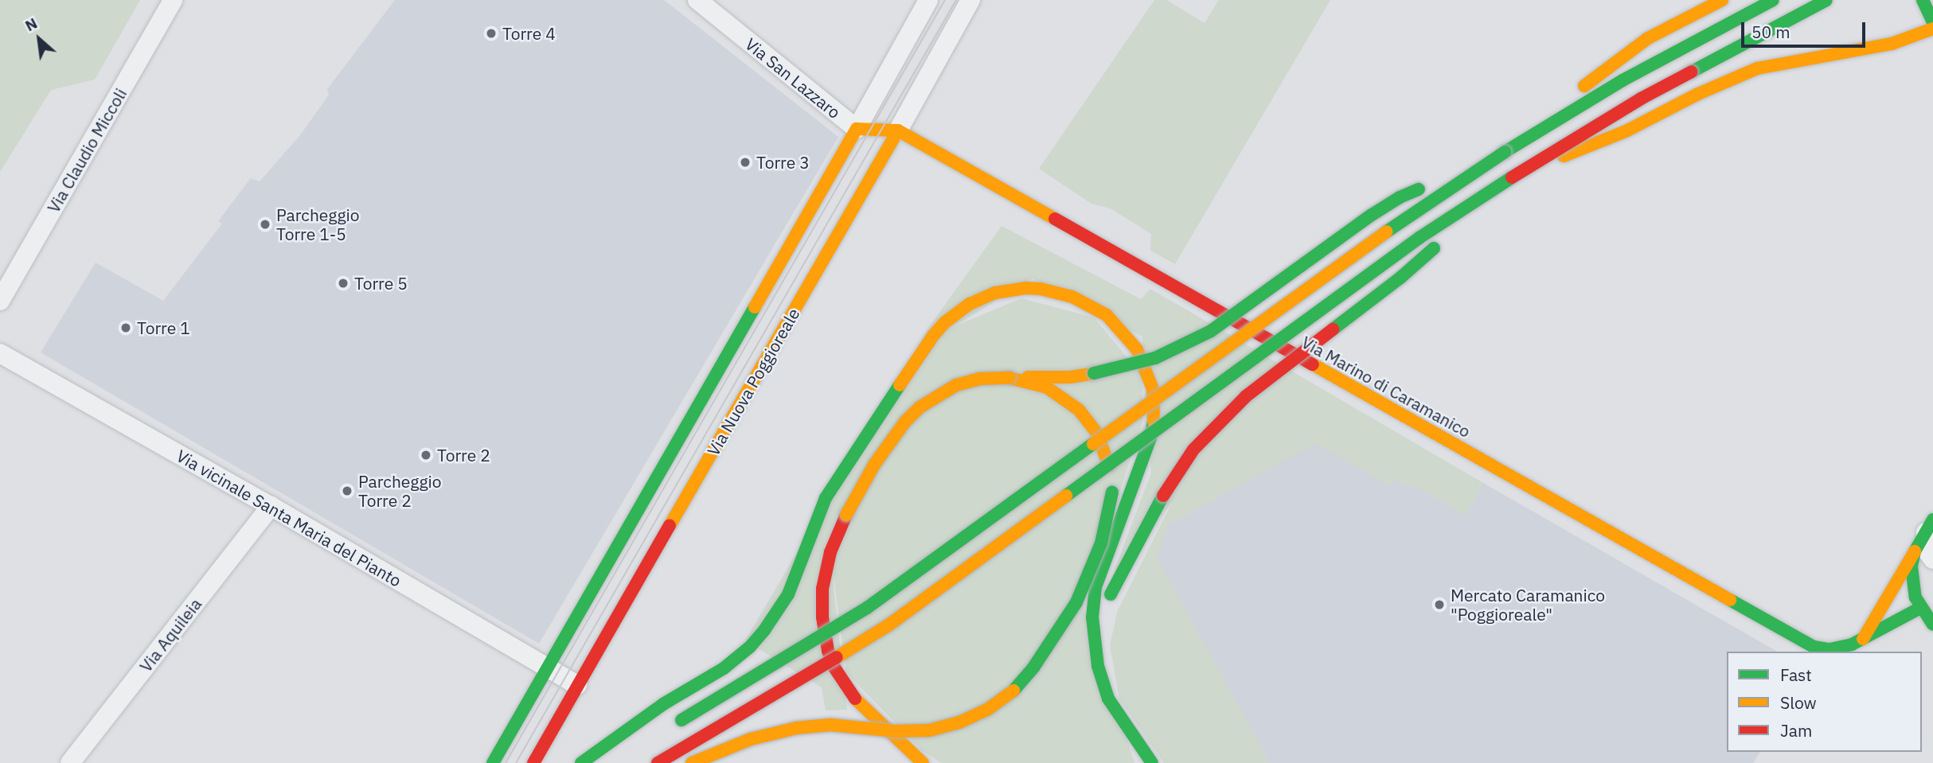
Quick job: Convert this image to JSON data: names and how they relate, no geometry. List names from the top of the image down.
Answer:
{
  "streets": {
    "main road": ["Via San Lazzaro", "Via Nuova Poggioreale", "Via Marino di Caramanico"],
    "street": ["Via Claudio Miccoli", "Via vicinale Santa Maria del Pianto", "Via Aquileia"]
  },
  "crossings": [
    ["Via San Lazzaro", "Via Nuova Poggioreale"],
    ["Via San Lazzaro", "Via Marino di Caramanico"],
    ["Via Nuova Poggioreale", "Via Marino di Caramanico"],
    ["Via Nuova Poggioreale", "Via vicinale Santa Maria del Pianto"],
    ["Via vicinale Santa Maria del Pianto", "Via Aquileia"]
  ],
  "places": [
    "Torre 4",
    "Torre 3",
    "Parcheggio Torre 1-5",
    "Torre 5",
    "Torre 1",
    "Torre 2",
    "Parcheggio Torre 2",
    "Mercato Caramanico \"Poggioreale\""
  ],
  "legend": ["Fast", "Slow", "Jam"],
  "scale_bar": "50 m",
  "north": "top left"
}
